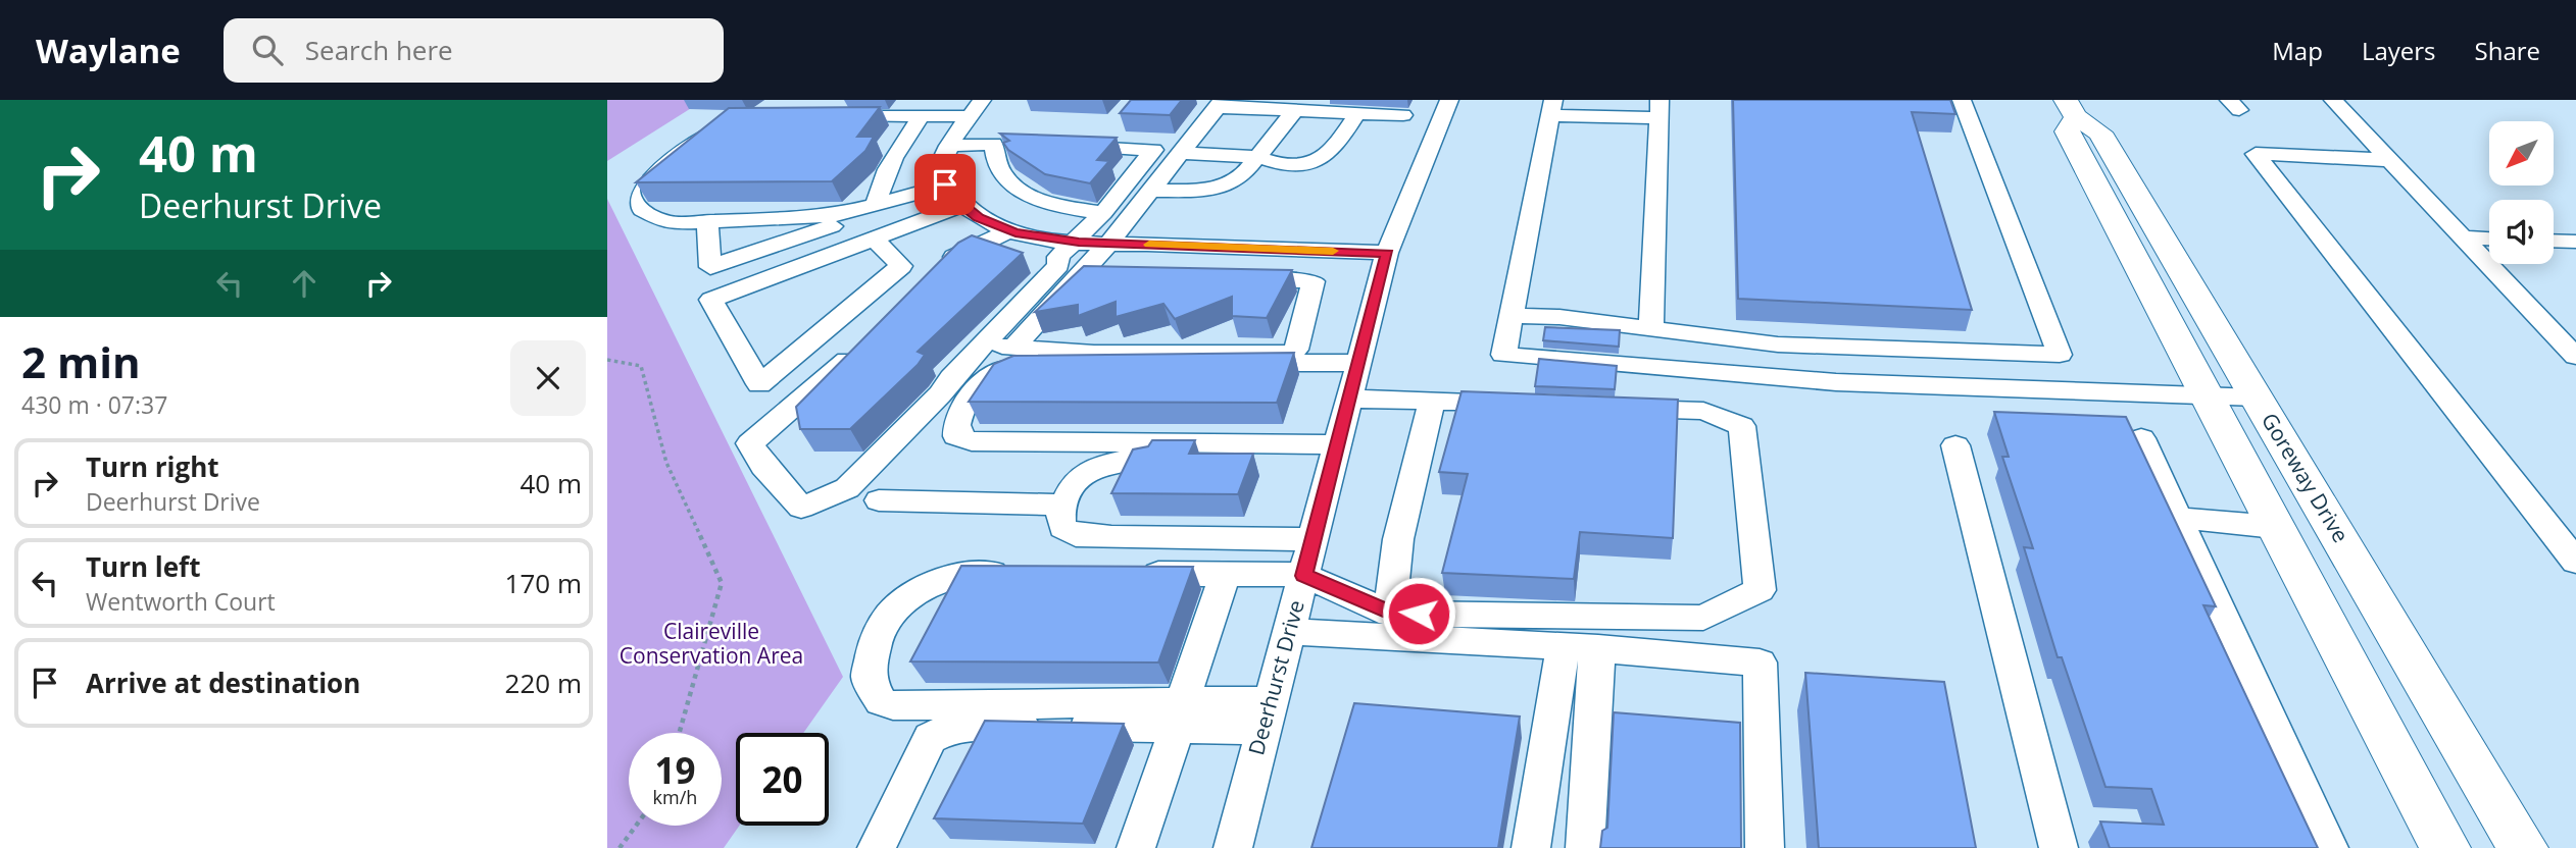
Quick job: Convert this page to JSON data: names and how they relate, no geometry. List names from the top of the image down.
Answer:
{
  "streets": {
    "main road": ["Goreway Drive"],
    "street": ["Deerhurst Drive"]
  },
  "parks": ["Claireville Conservation Area"],
  "north": "bottom left",
  "page": {
    "header": "Waylane",
    "search": "Search here",
    "nav": ["Map", "Layers", "Share"],
    "turn": ["40 m", "Deerhurst Drive"],
    "heading": ["2 min", "430 m · 07:37"],
    "list": [
      {
        "name": "Turn right",
        "note": "Deerhurst Drive",
        "value": "40 m"
      },
      {
        "name": "Turn left",
        "note": "Wentworth Court",
        "value": "170 m"
      },
      {
        "name": "Arrive at destination",
        "value": "220 m"
      }
    ],
    "speed": "19 km/h",
    "limit": "20"
  }
}
